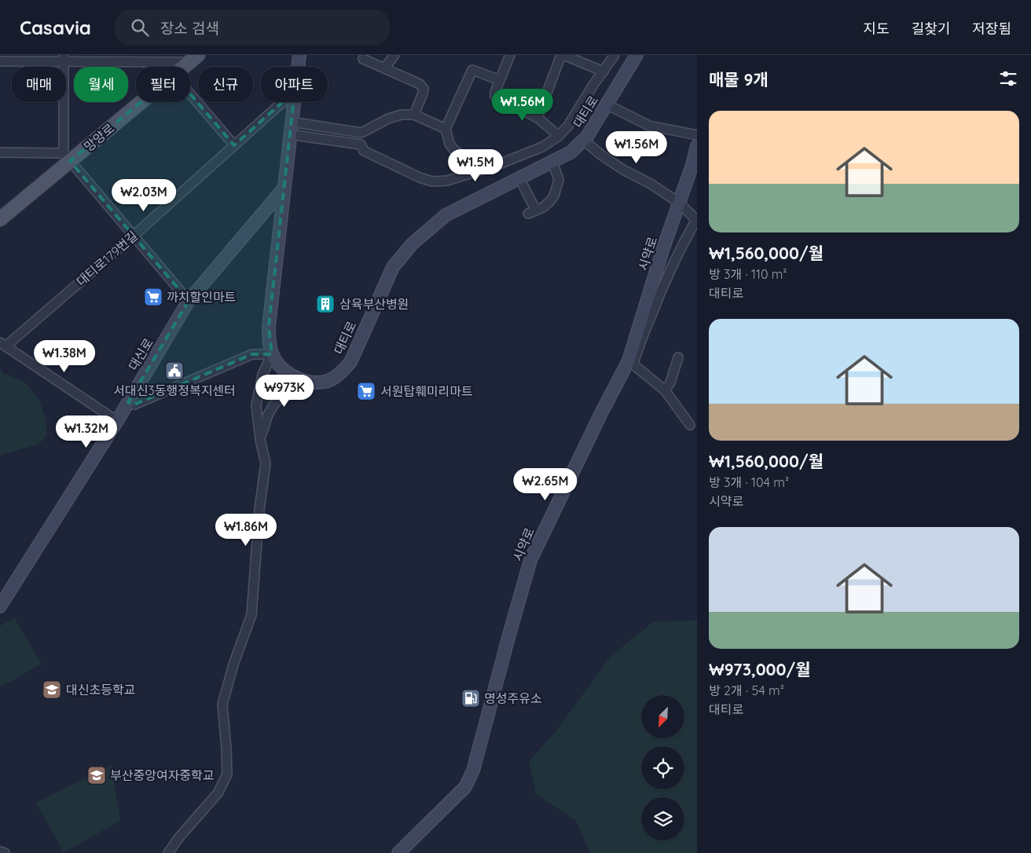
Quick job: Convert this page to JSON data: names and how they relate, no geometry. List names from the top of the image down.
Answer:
{
  "streets": {
    "main road": ["망양로"],
    "street": [
      "대티로",
      "시약로",
      "대티로179번길",
      "대신로"
    ]
  },
  "places": {
    "supermarket": ["까치할인마트", "서원탑훼미리마트"],
    "building": ["삼육부산병원"],
    "public building": ["서대신3동행정복지센터"],
    "school or university": ["대신초등학교", "부산중앙여자중학교"],
    "fuel station": ["명성주유소"]
  },
  "north": "bottom left",
  "page": {
    "header": "Casavia",
    "search": "장소 검색",
    "nav": ["지도", "길찾기", "저장됨"],
    "heading": "매물 9개",
    "chip": [
      "매매",
      "월세",
      "필터",
      "신규",
      "아파트"
    ],
    "price": [
      "₩1.56M",
      "₩1.56M",
      "₩1.5M",
      "₩2.03M",
      "₩1.38M",
      "₩973K",
      "₩1.32M",
      "₩2.65M",
      "₩1.86M"
    ],
    "list": [
      {
        "name": "₩1,560,000/월",
        "note": "방 3개 · 110 m² · 대티로"
      },
      {
        "name": "₩1,560,000/월",
        "note": "방 3개 · 104 m² · 시약로"
      },
      {
        "name": "₩973,000/월",
        "note": "방 2개 · 54 m² · 대티로"
      }
    ]
  }
}
